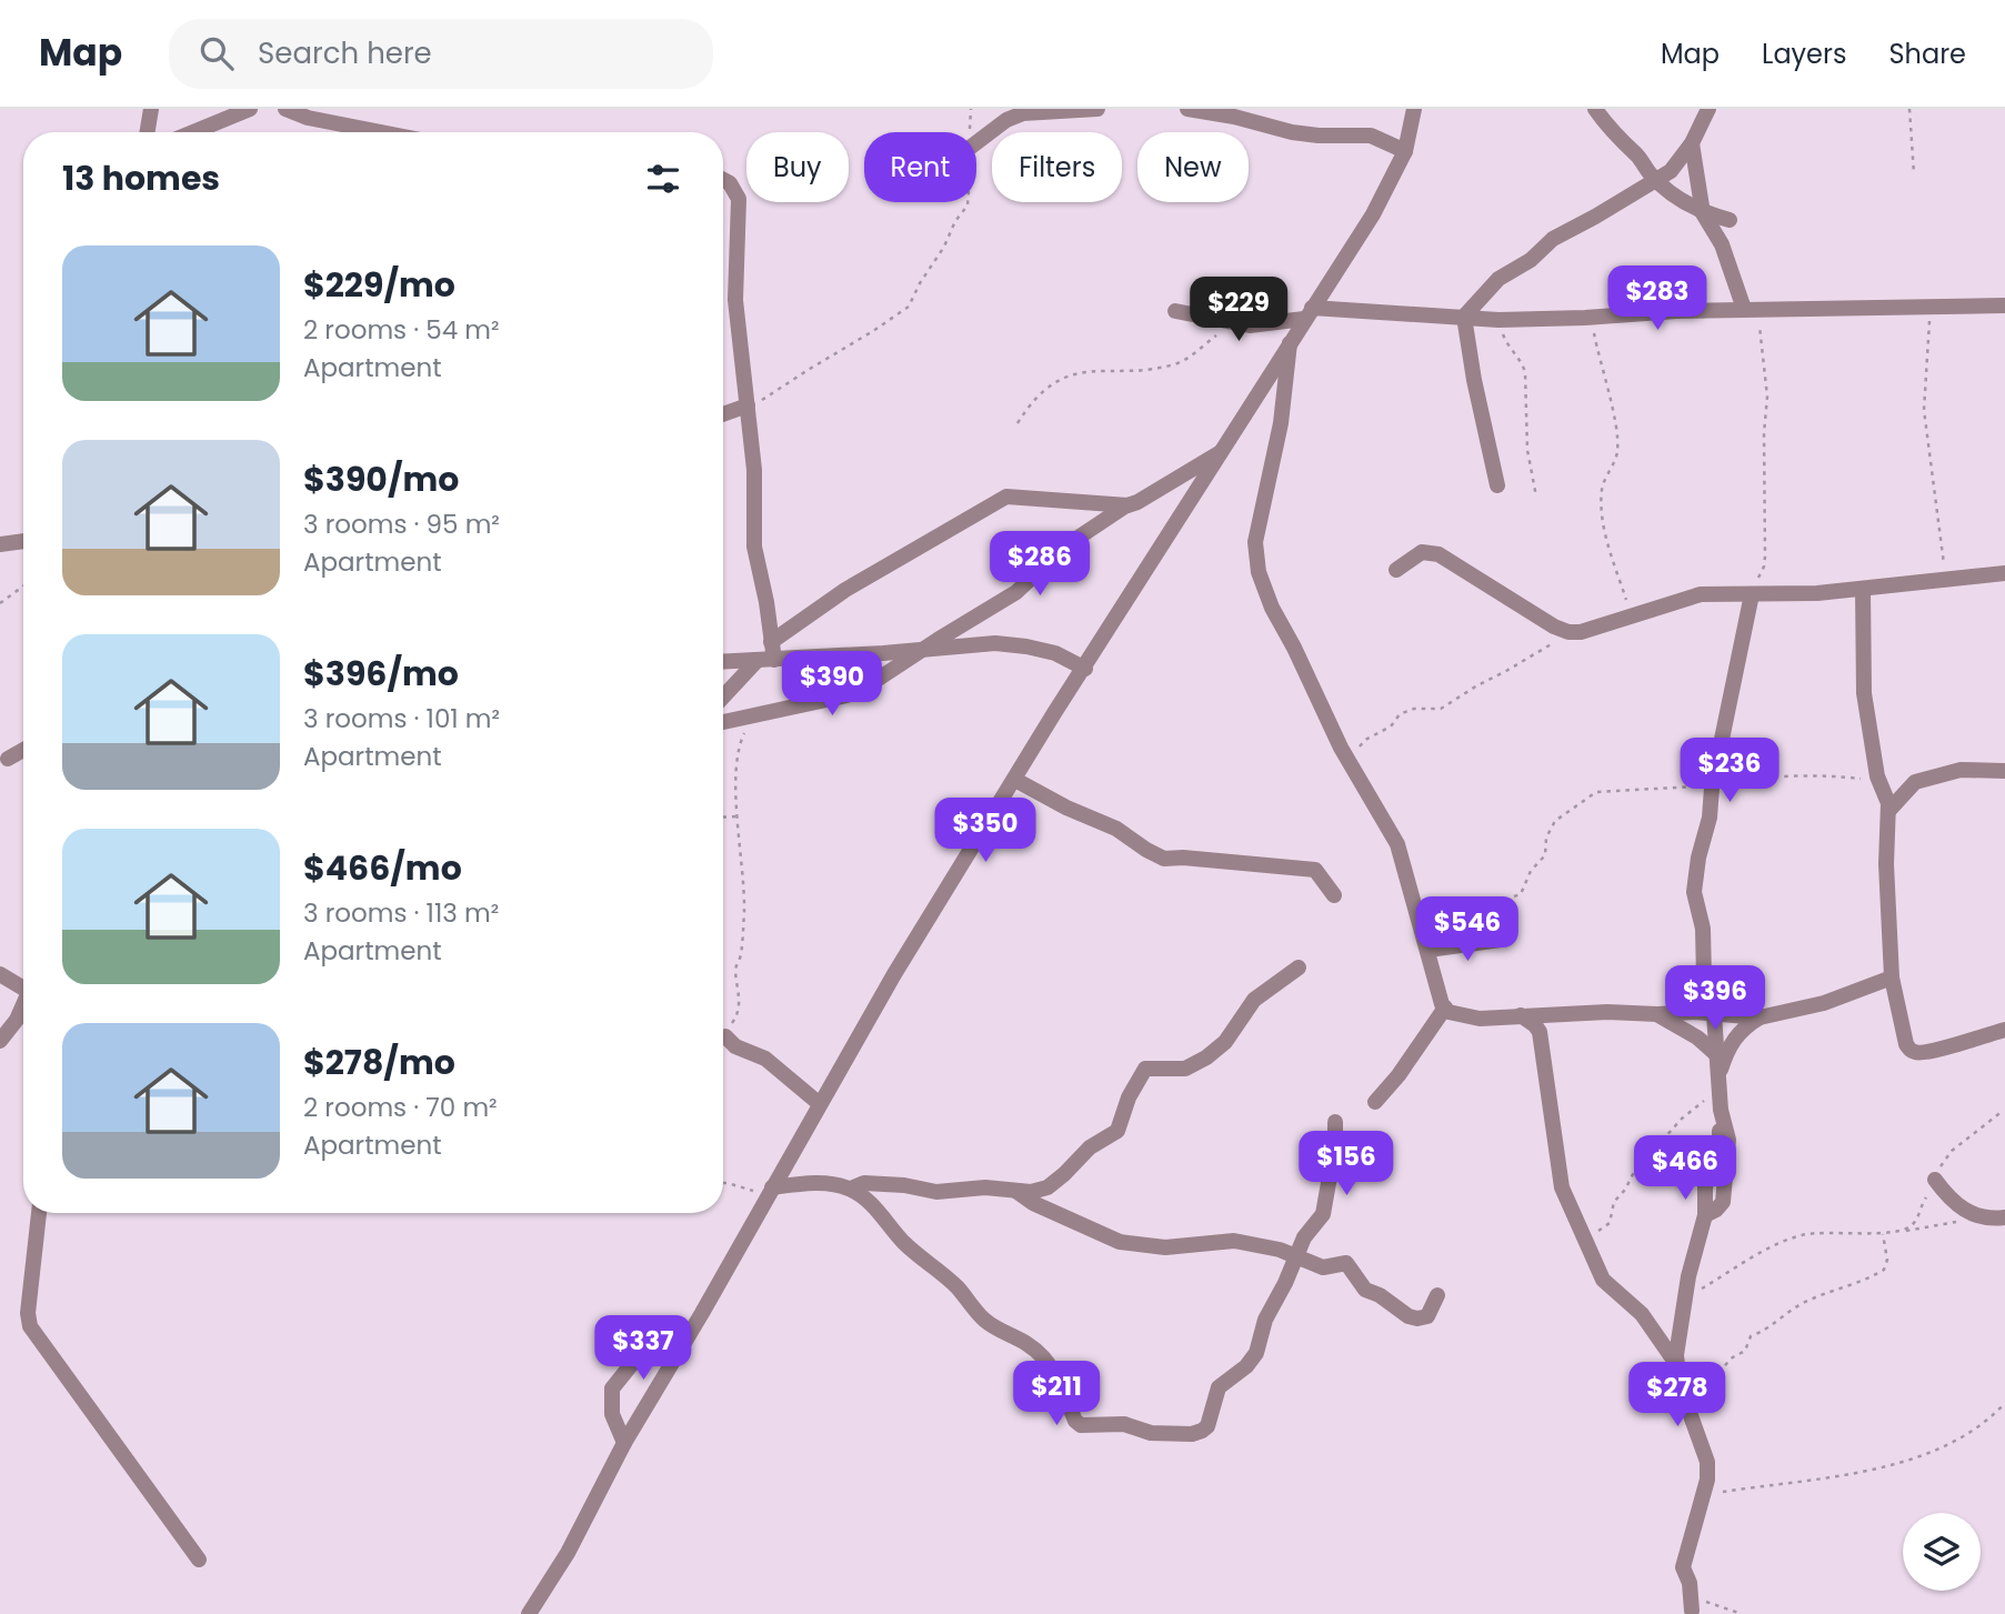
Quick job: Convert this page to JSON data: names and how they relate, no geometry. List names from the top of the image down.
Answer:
{
  "page": {
    "header": "Map",
    "search": "Search here",
    "nav": ["Map", "Layers", "Share"],
    "chip": [
      "Buy",
      "Rent",
      "Filters",
      "New"
    ],
    "heading": "13 homes",
    "list": [
      {
        "name": "$229/mo",
        "note": "2 rooms · 54 m² · Apartment"
      },
      {
        "name": "$390/mo",
        "note": "3 rooms · 95 m² · Apartment"
      },
      {
        "name": "$396/mo",
        "note": "3 rooms · 101 m² · Apartment"
      },
      {
        "name": "$466/mo",
        "note": "3 rooms · 113 m² · Apartment"
      },
      {
        "name": "$278/mo",
        "note": "2 rooms · 70 m² · Apartment"
      }
    ],
    "price": [
      "$283",
      "$229",
      "$286",
      "$390",
      "$236",
      "$350",
      "$546",
      "$396",
      "$156",
      "$466",
      "$337",
      "$211",
      "$278"
    ]
  }
}
